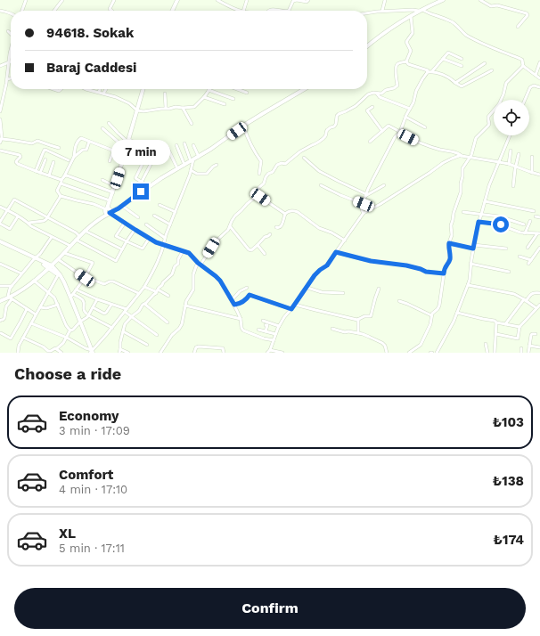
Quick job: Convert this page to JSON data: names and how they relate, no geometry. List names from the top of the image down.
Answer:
{
  "page": {
    "banner": ["94618. Sokak", "Baraj Caddesi"],
    "bubble": "7 min",
    "heading": "Choose a ride",
    "list": [
      {
        "name": "Economy",
        "note": "3 min · 17:09",
        "value": "₺103"
      },
      {
        "name": "Comfort",
        "note": "4 min · 17:10",
        "value": "₺138"
      },
      {
        "name": "XL",
        "note": "5 min · 17:11",
        "value": "₺174"
      }
    ],
    "buttons": "Confirm"
  }
}
